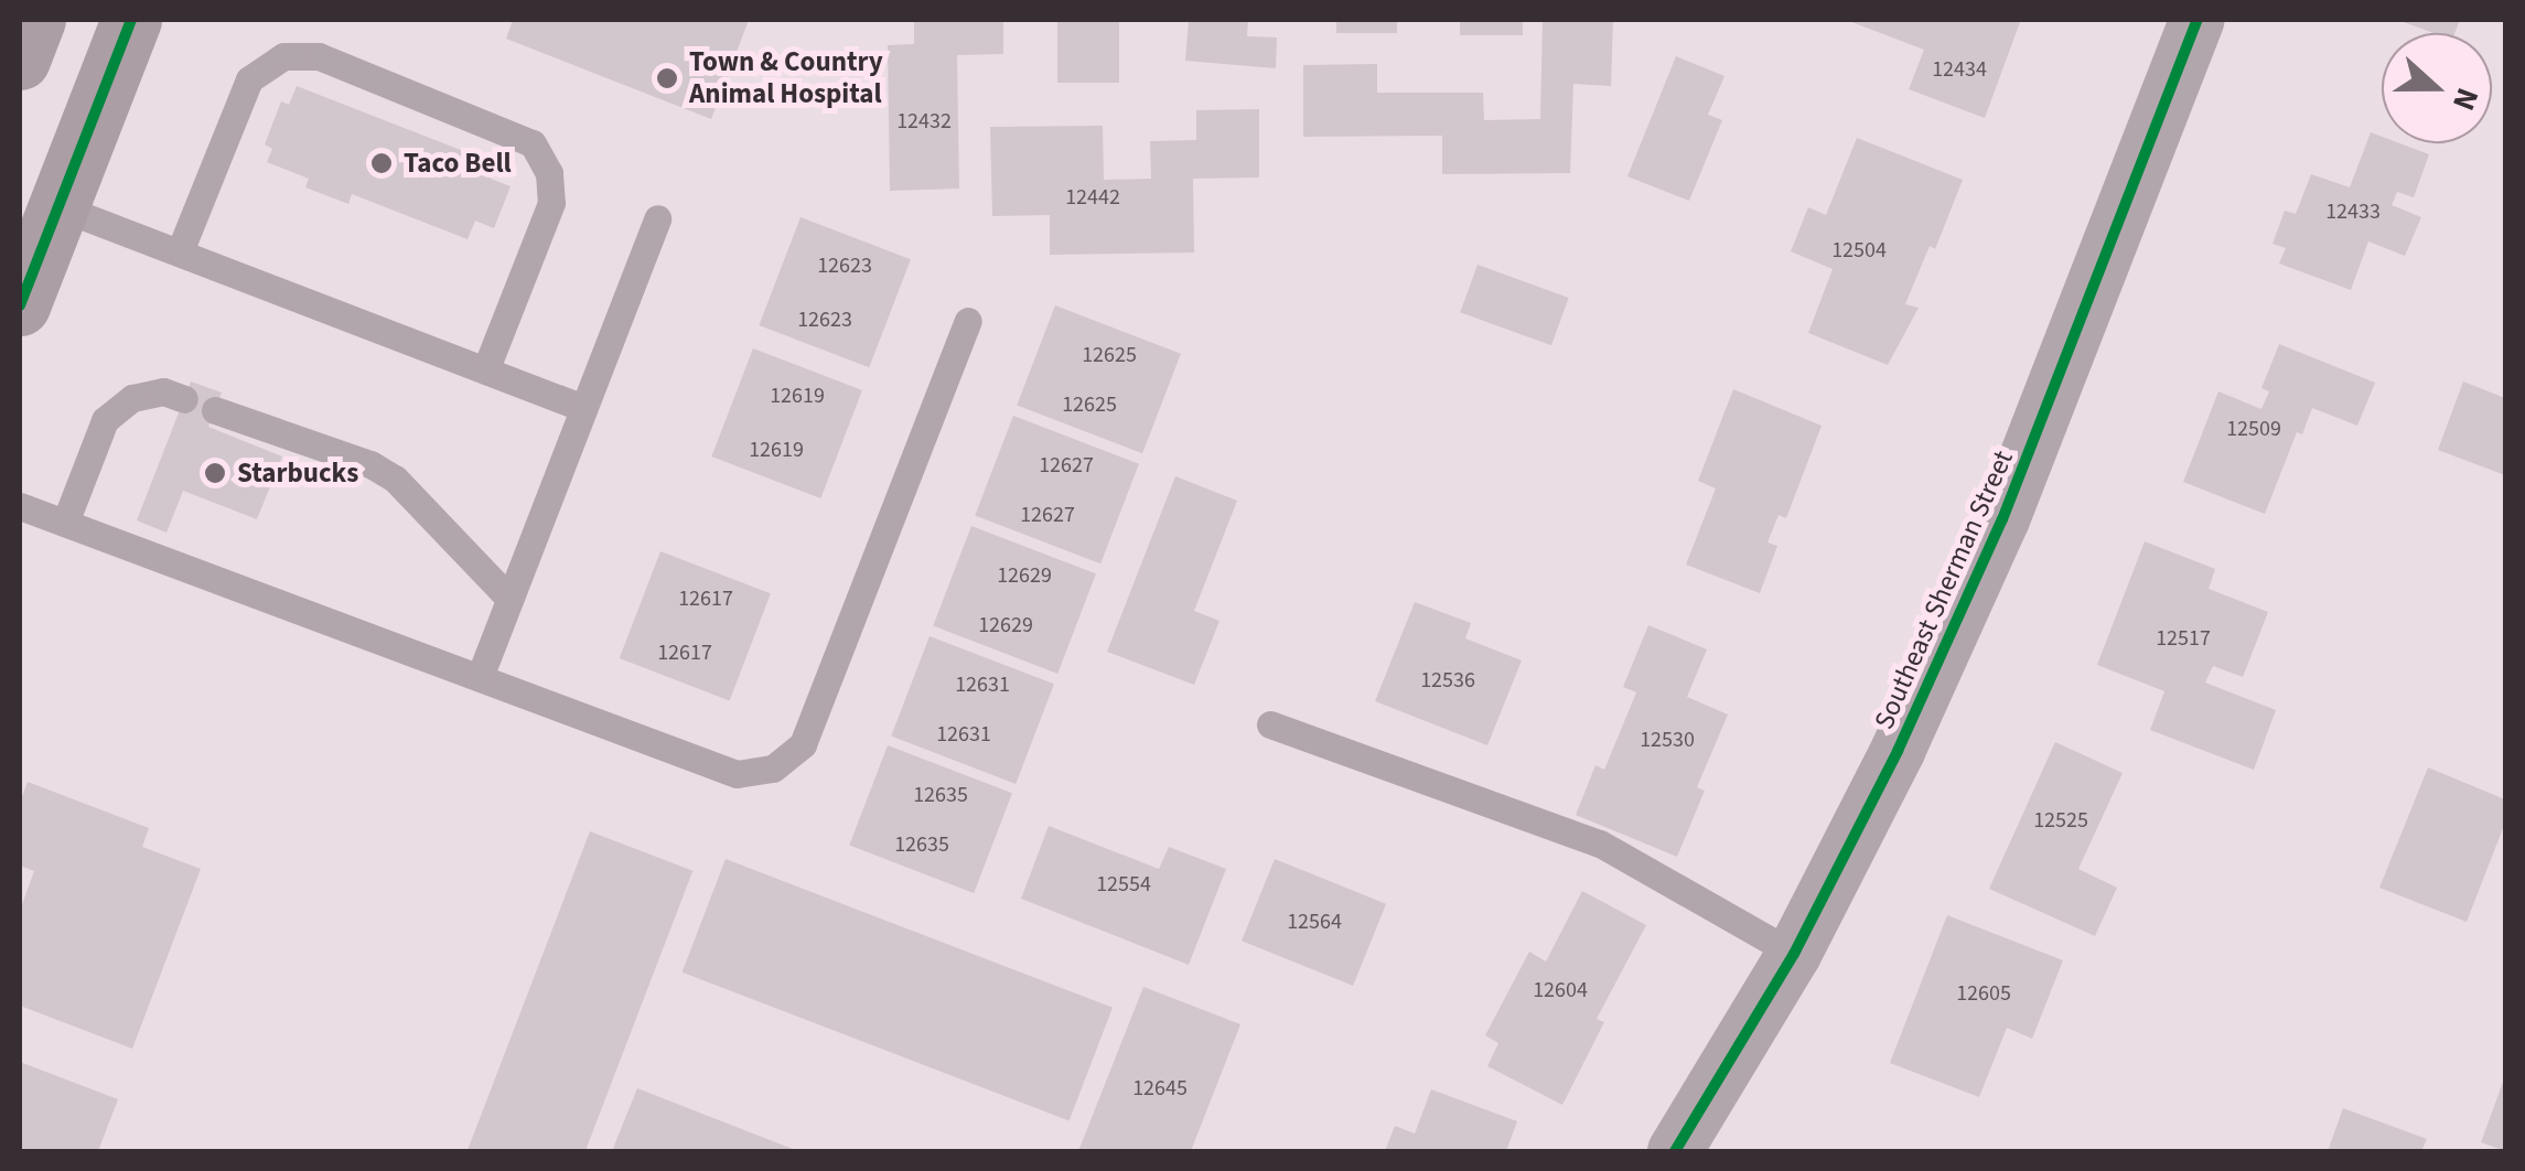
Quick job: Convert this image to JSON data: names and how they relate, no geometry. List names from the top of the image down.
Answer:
{
  "streets": {
    "street": ["Southeast Sherman Street"]
  },
  "places": ["Town & Country Animal Hospital", "Taco Bell", "Starbucks"],
  "house_numbers": [
    "12434",
    "12432",
    "12442",
    "12433",
    "12504",
    "12623",
    "12623",
    "12625",
    "12619",
    "12625",
    "12509",
    "12619",
    "12627",
    "12627",
    "12629",
    "12617",
    "12629",
    "12517",
    "12617",
    "12536",
    "12631",
    "12631",
    "12530",
    "12635",
    "12525",
    "12635",
    "12554",
    "12564",
    "12604",
    "12605",
    "12645"
  ],
  "north": "right"
}
